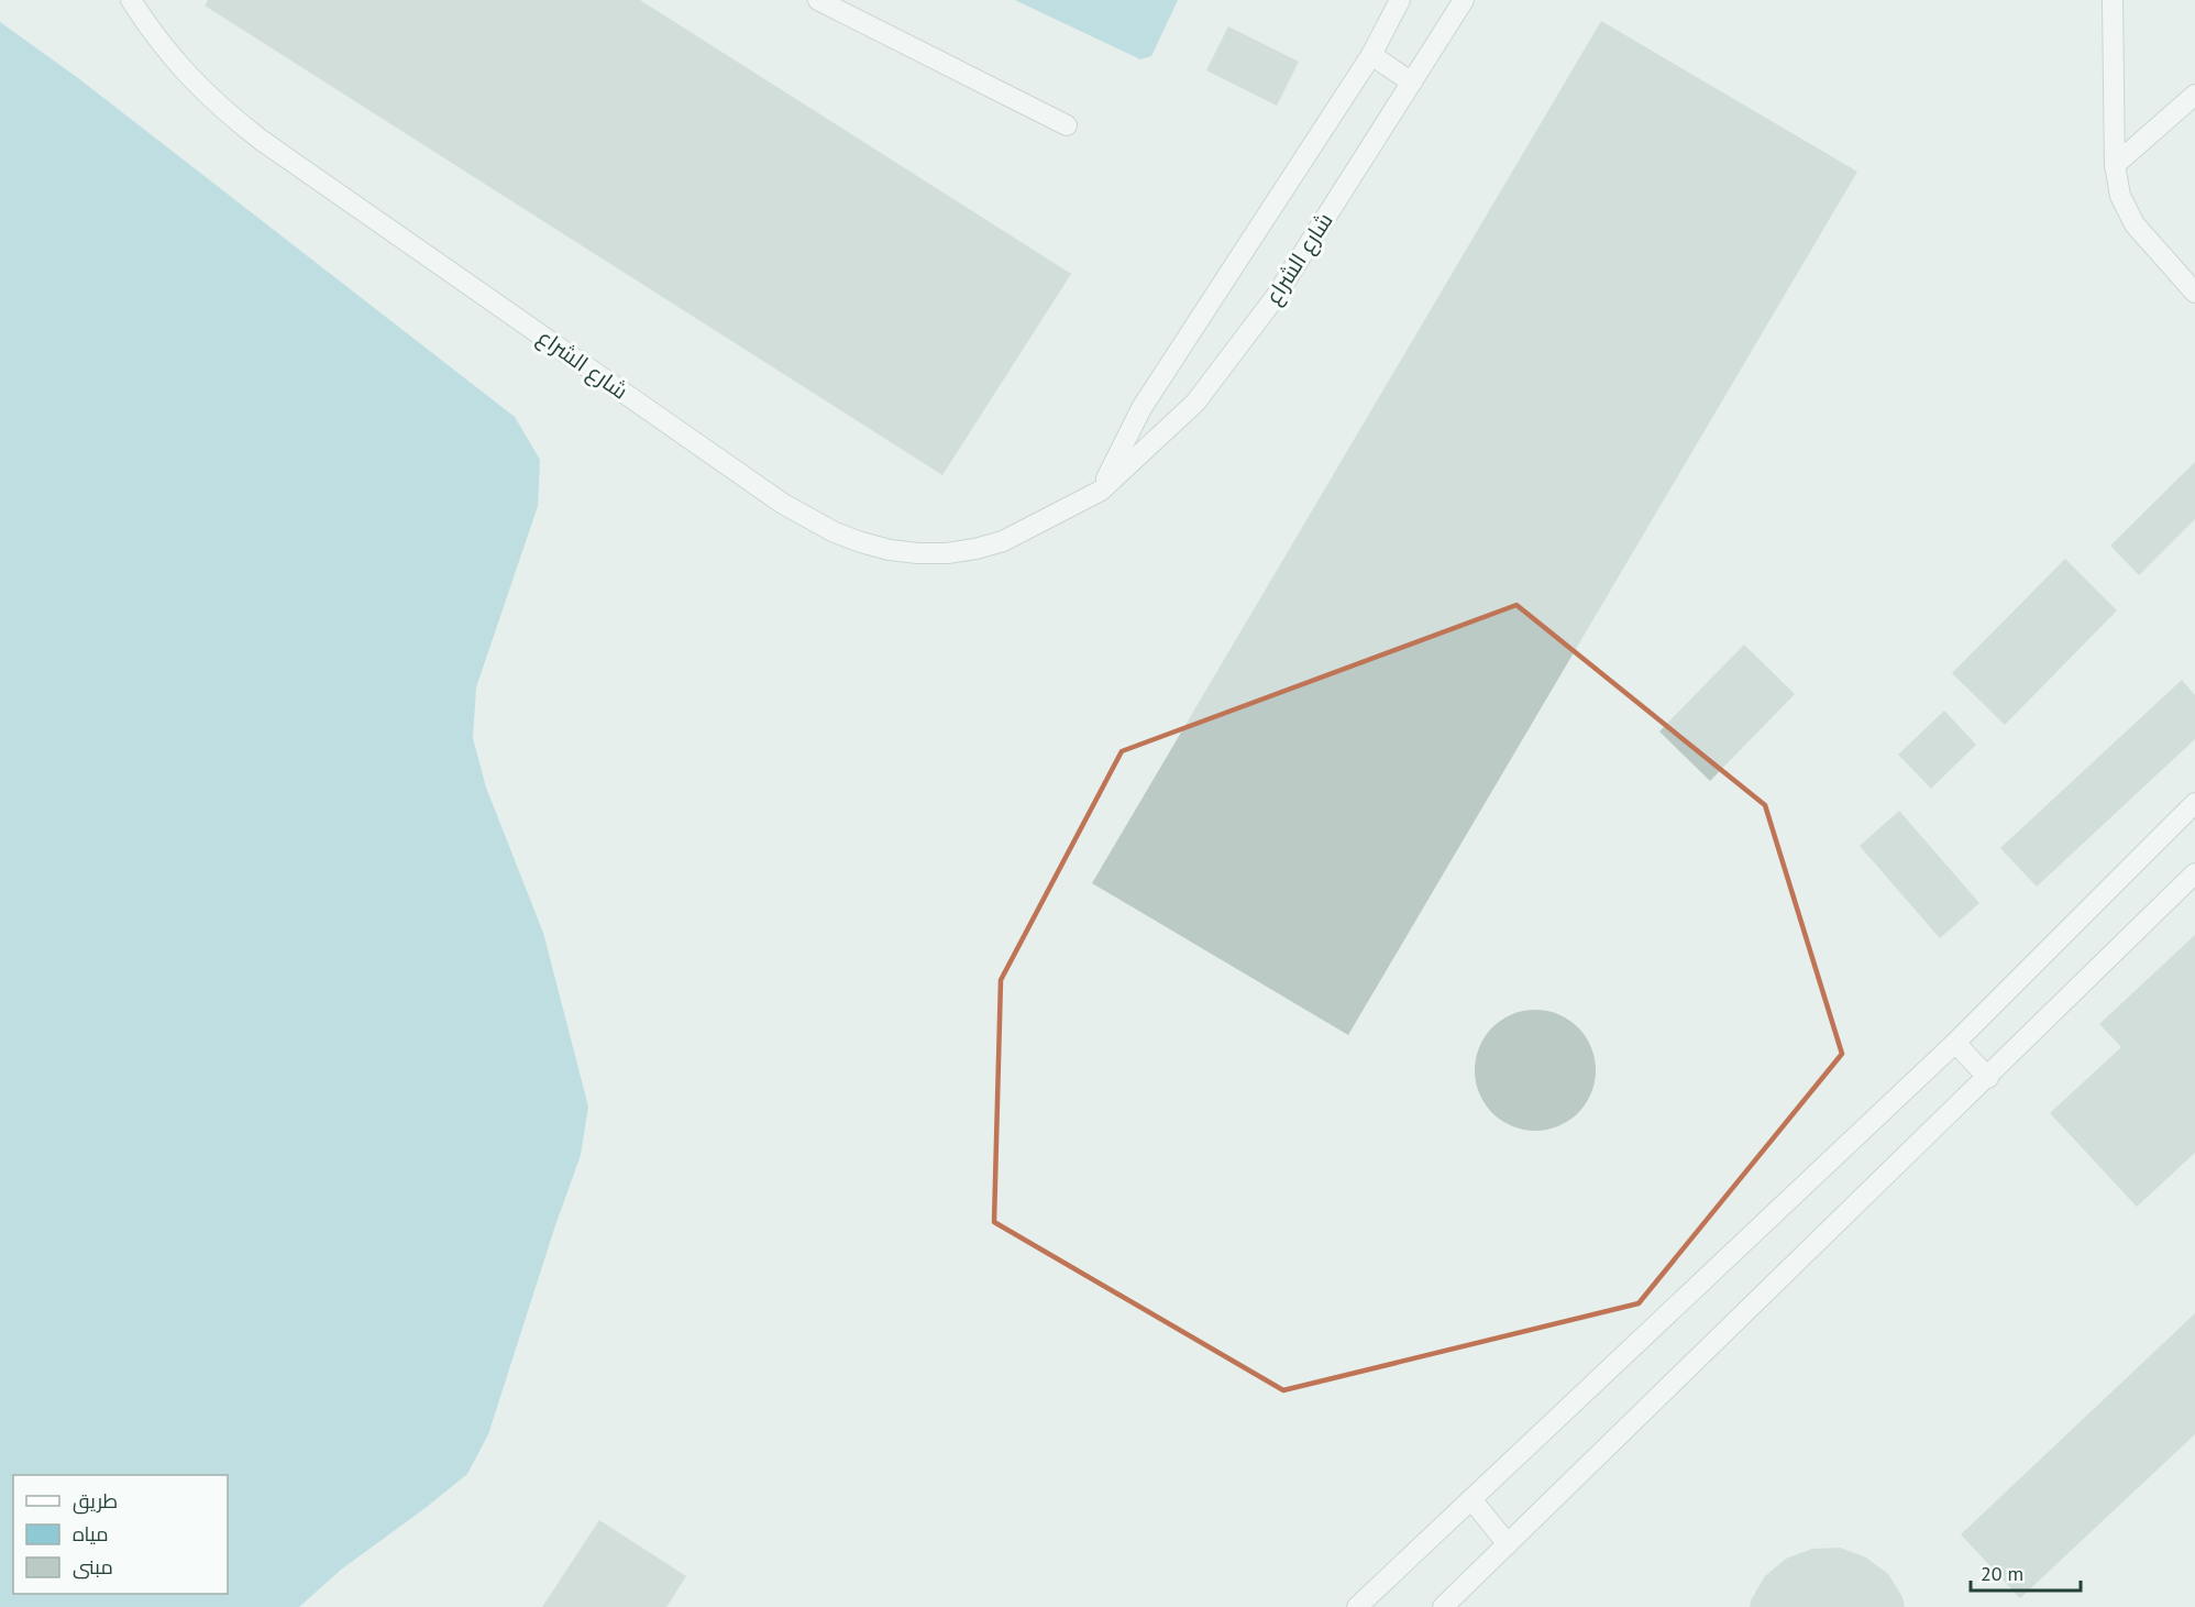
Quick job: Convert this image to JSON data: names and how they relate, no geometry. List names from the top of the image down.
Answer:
{
  "streets": {
    "street": ["شارع الشراع"]
  },
  "legend": ["طريق", "مياه", "مبنى"],
  "scale_bar": "20 m"
}
